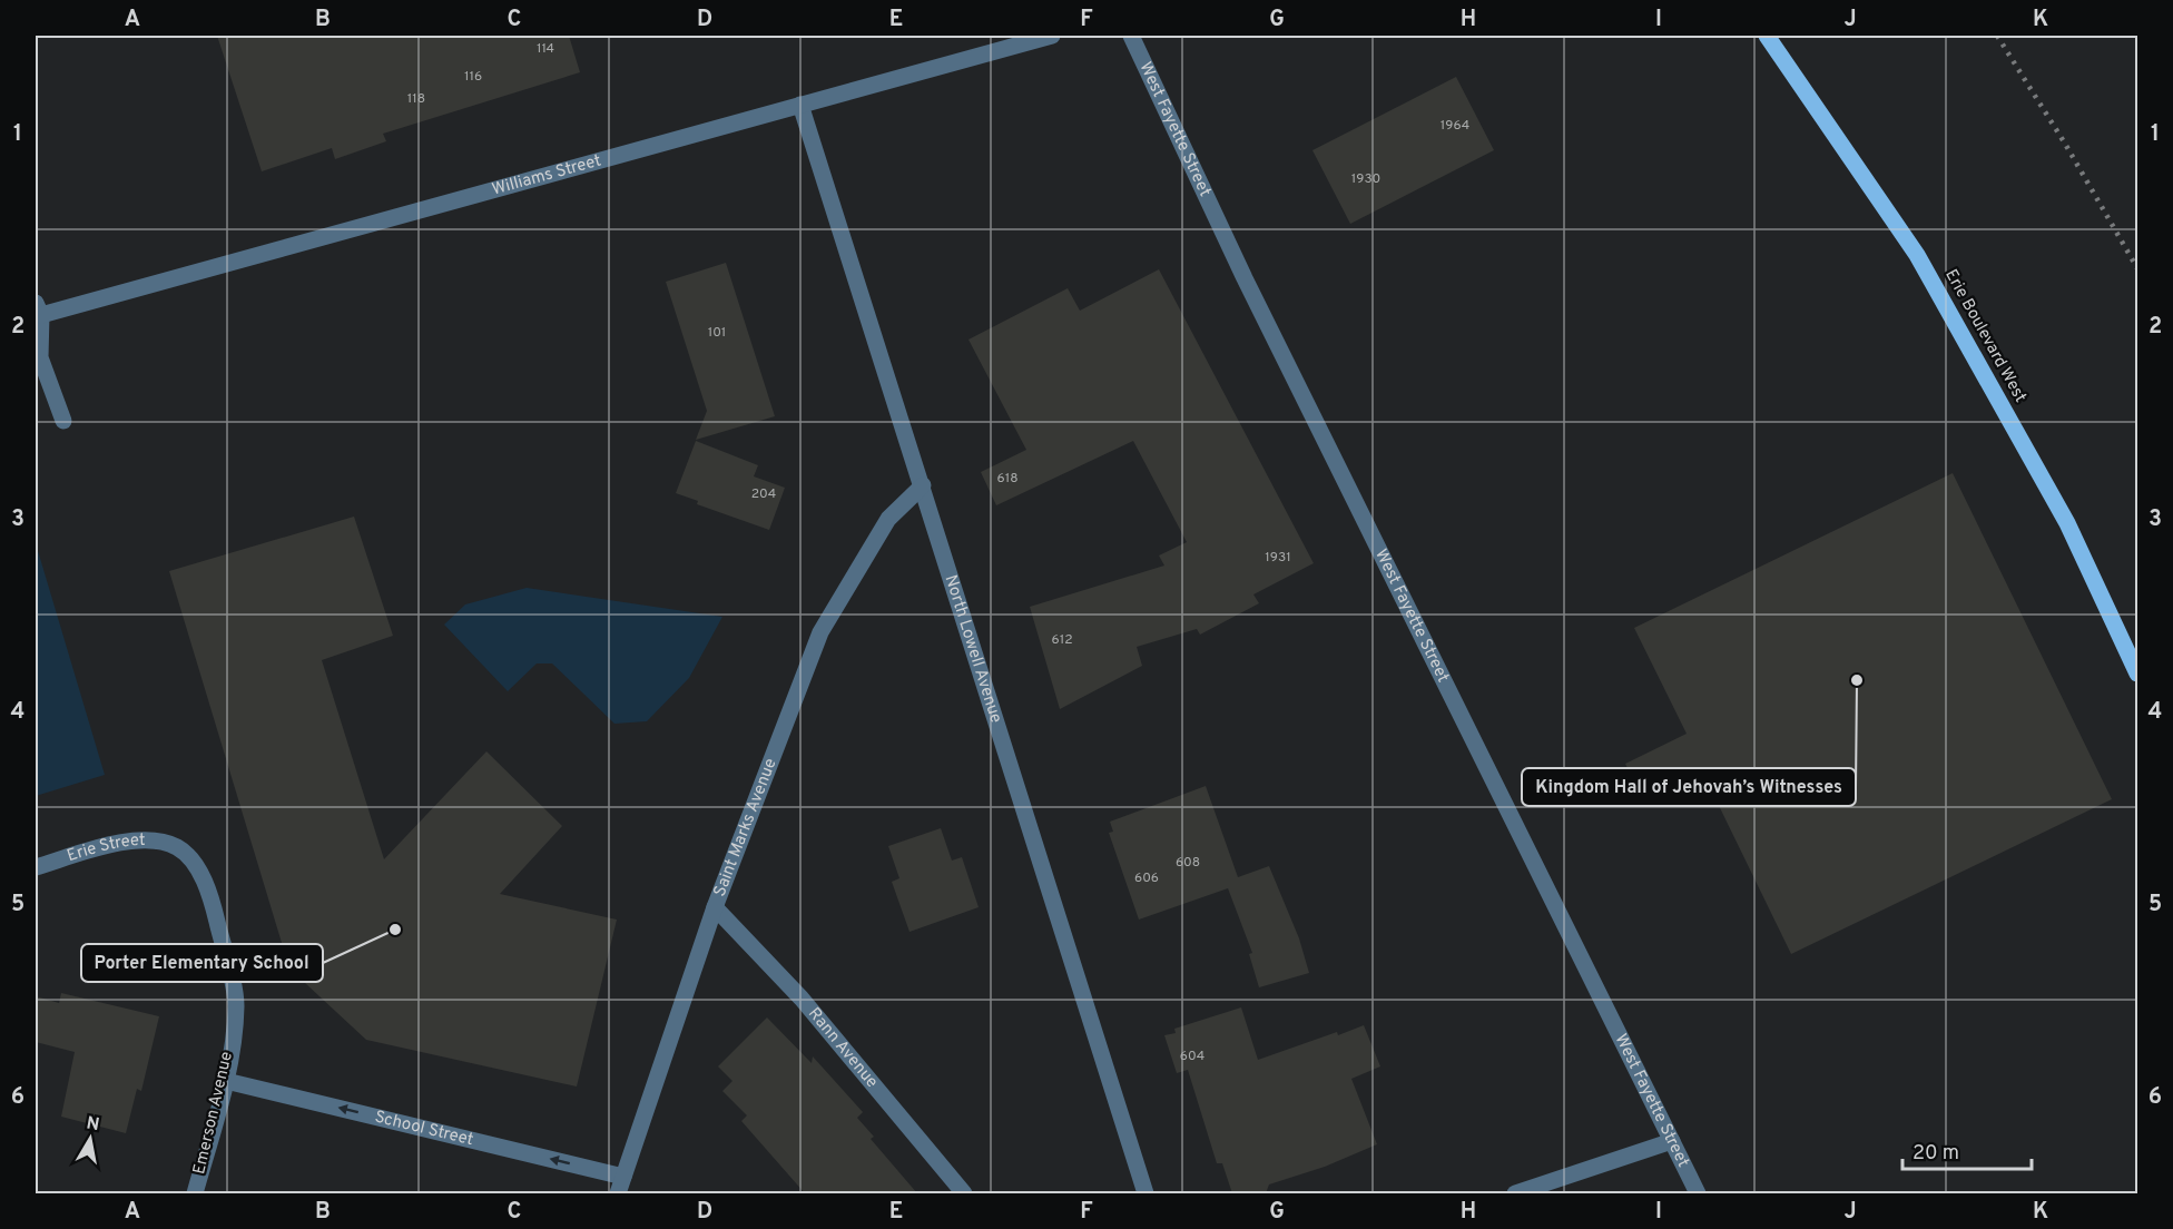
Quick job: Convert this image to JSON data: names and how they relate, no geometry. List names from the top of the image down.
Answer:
{
  "streets": {
    "main road": ["Erie Boulevard West"],
    "street": [
      "West Fayette Street",
      "Williams Street",
      "North Lowell Avenue",
      "Saint Marks Avenue",
      "Erie Street",
      "Rann Avenue",
      "Emerson Avenue",
      "School Street"
    ]
  },
  "crossings": [
    ["Williams Street", "North Lowell Avenue"],
    ["North Lowell Avenue", "Saint Marks Avenue"],
    ["Saint Marks Avenue", "Rann Avenue"],
    ["Saint Marks Avenue", "School Street"],
    ["Erie Street", "Emerson Avenue"],
    ["Emerson Avenue", "School Street"]
  ],
  "one_way": ["School Street"],
  "places": ["Kingdom Hall of Jehovah’s Witnesses", "Porter Elementary School"],
  "house_numbers": [
    "114",
    "116",
    "118",
    "1964",
    "1930",
    "101",
    "618",
    "204",
    "1931",
    "612",
    "608",
    "606",
    "604"
  ],
  "scale_bar": "20 m",
  "north": "top",
  "grid": {
    "columns": [
      "A",
      "B",
      "C",
      "D",
      "E",
      "F",
      "G",
      "H",
      "I",
      "J",
      "K"
    ],
    "rows": [
      "1",
      "2",
      "3",
      "4",
      "5",
      "6"
    ]
  }
}
